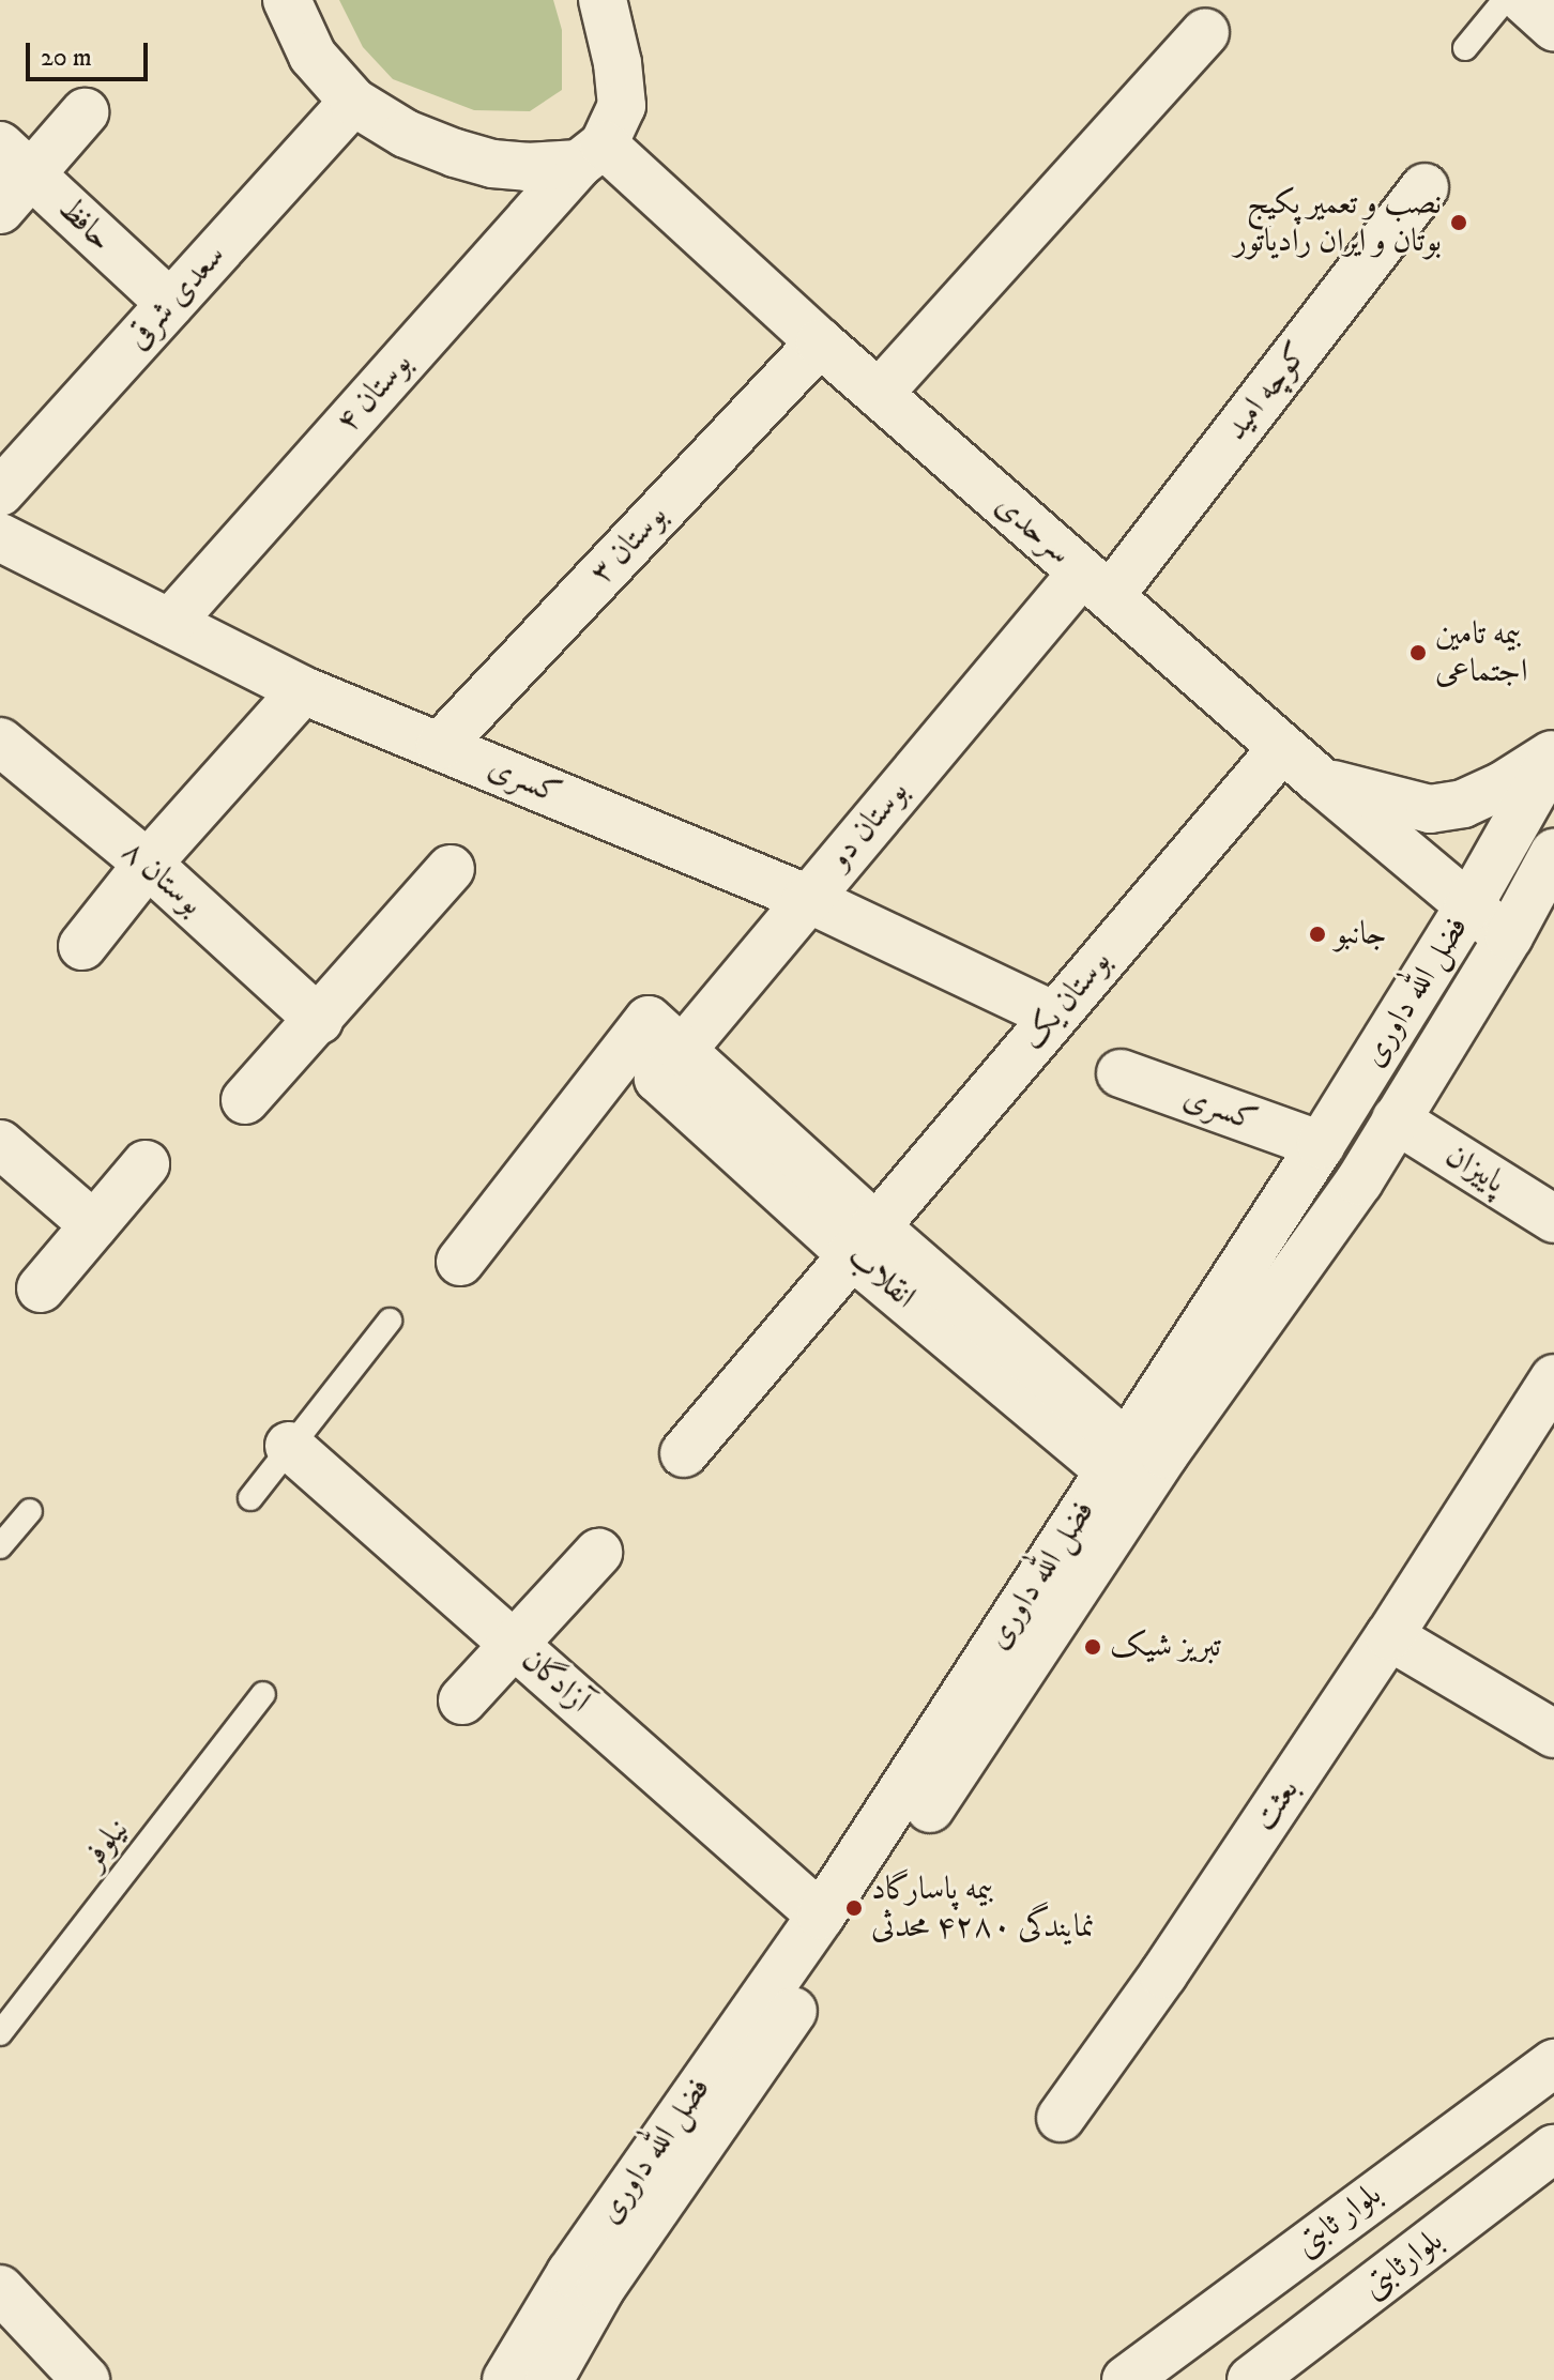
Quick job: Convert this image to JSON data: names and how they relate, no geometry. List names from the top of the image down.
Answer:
{
  "streets": {
    "street": [
      "حافظ",
      "سعدی شرقی",
      "کوچه امید",
      "بوستان ۴",
      "سرحدی",
      "بوستان ۳",
      "کسری",
      "بوستان دو",
      "بوستان ۸",
      "فضل الله داوری",
      "بوستان یک",
      "پاییزان",
      "انقلاب",
      "آزادگان",
      "بعثت",
      "بلوار ثابتی",
      "بلوارثابتی"
    ],
    "lane": ["نیلوفر"]
  },
  "crossings": [
    ["حافظ", "سعدی شرقی"],
    ["کوچه امید", "سرحدی"],
    ["کوچه امید", "بوستان دو"],
    ["بوستان ۴", "سرحدی"],
    ["بوستان ۴", "کسری"],
    ["سرحدی", "بوستان ۳"],
    ["سرحدی", "بوستان دو"],
    ["سرحدی", "فضل الله داوری"],
    ["سرحدی", "بوستان یک"],
    ["بوستان ۳", "کسری"],
    ["کسری", "بوستان دو"],
    ["کسری", "فضل الله داوری"],
    ["کسری", "بوستان یک"],
    ["بوستان دو", "انقلاب"],
    ["فضل الله داوری", "پاییزان"],
    ["فضل الله داوری", "انقلاب"],
    ["فضل الله داوری", "آزادگان"],
    ["بوستان یک", "انقلاب"]
  ],
  "places": [
    "نصب و تعمیر پکیج بوتان و ایران رادیاتور",
    "بیمه تامین اجتماعی",
    "جانبو",
    "تبریز شیک",
    "بیمه پاسارگاد نمایندگی ۴۲۸۰ محدثی"
  ],
  "scale_bar": "20 m"
}
